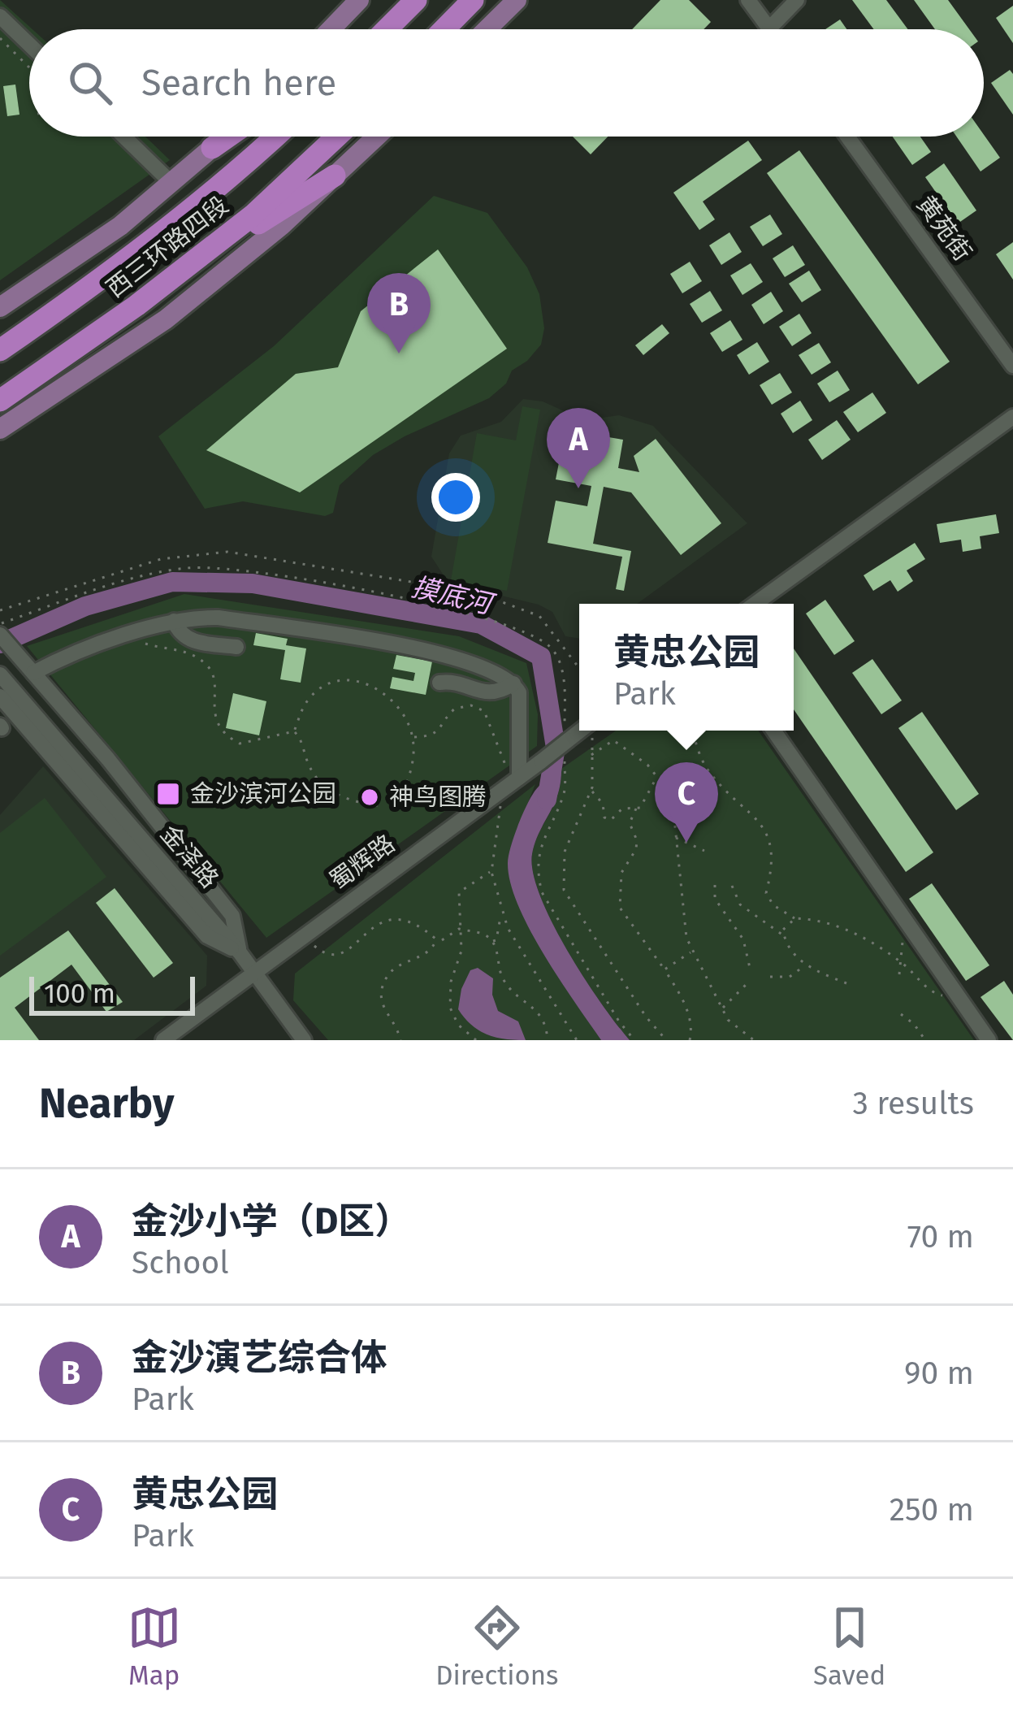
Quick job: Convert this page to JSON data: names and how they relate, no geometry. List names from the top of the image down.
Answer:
{
  "streets": {
    "highway": ["西三环路四段"],
    "street": ["黄苑街", "金泽路", "蜀辉路"]
  },
  "crossings": [
    ["金泽路", "蜀辉路"]
  ],
  "water": ["摸底河"],
  "places": {
    "transit": ["金沙滨河公园"],
    "other": ["神鸟图腾"]
  },
  "scale_bar": "100 m",
  "page": {
    "search": "Search here",
    "pins": ["B", "A", "C"],
    "popup": ["黄忠公园", "Park"],
    "scale": "100 m",
    "heading": ["Nearby", "3 results"],
    "list": [
      {
        "mark": "A",
        "name": "金沙小学（D区）",
        "note": "School",
        "value": "70 m"
      },
      {
        "mark": "B",
        "name": "金沙演艺综合体",
        "note": "Park",
        "value": "90 m"
      },
      {
        "mark": "C",
        "name": "黄忠公园",
        "note": "Park",
        "value": "250 m"
      }
    ],
    "nav": ["Map", "Directions", "Saved"]
  }
}
